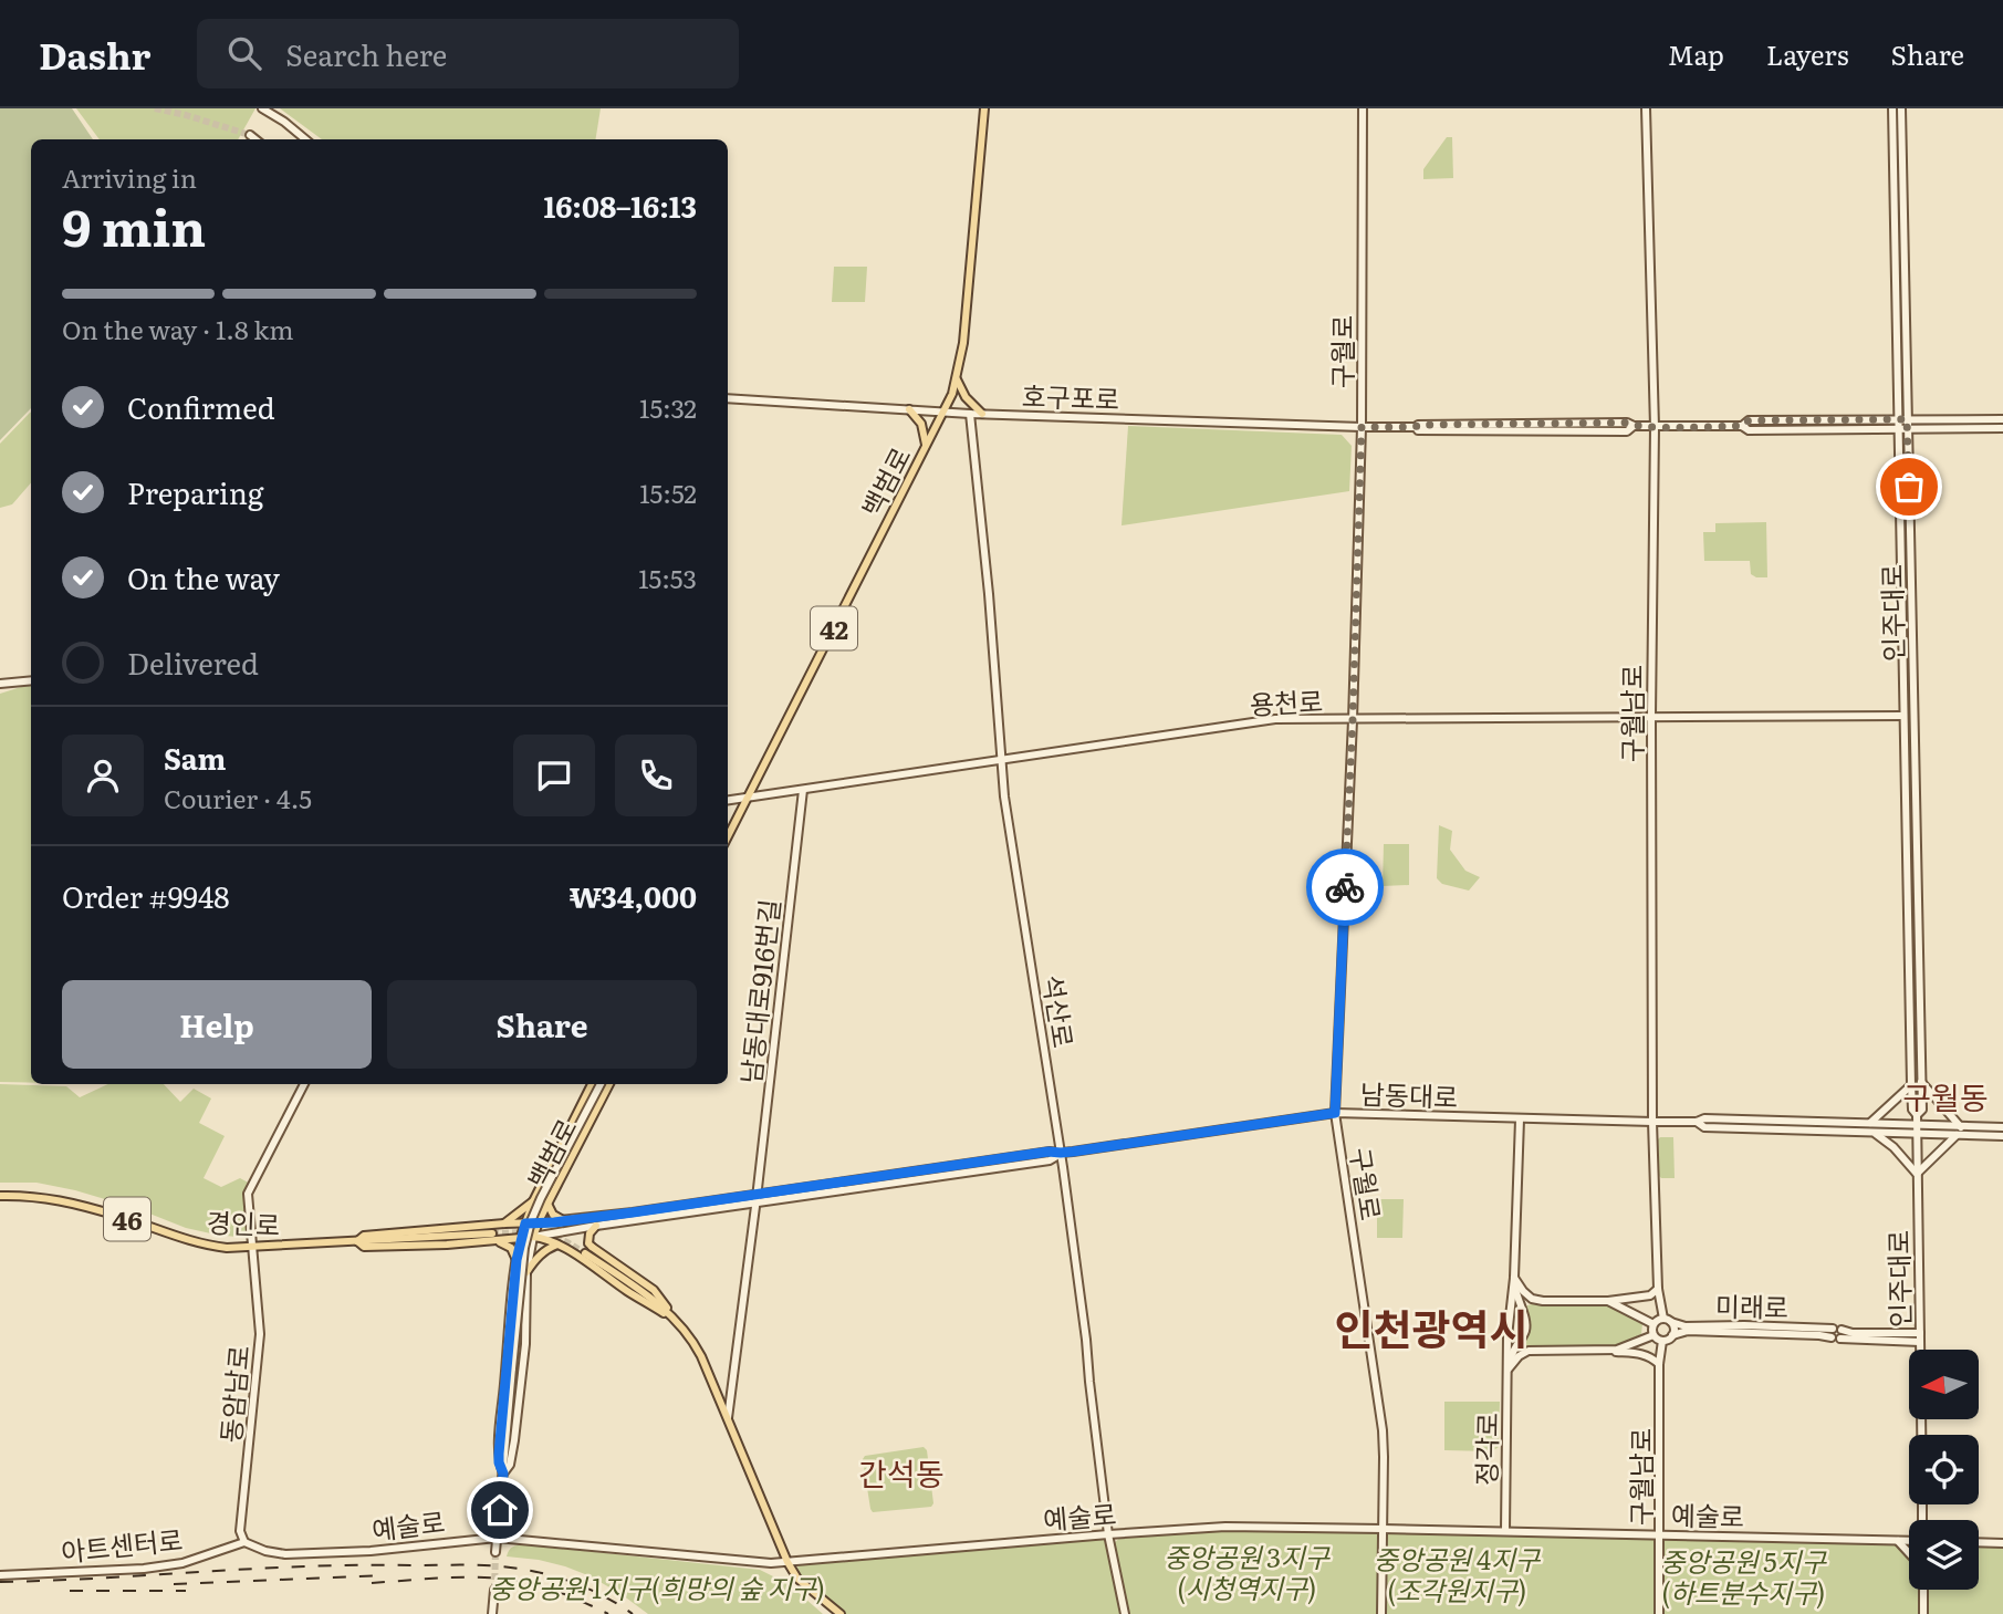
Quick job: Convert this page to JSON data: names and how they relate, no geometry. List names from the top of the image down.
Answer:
{
  "streets": {
    "main road": [
      "구월로",
      "호구포로",
      "백범로",
      "인주대로",
      "42",
      "용천로",
      "구월남로",
      "남동대로916번길",
      "석산로",
      "남동대로",
      "46",
      "경인로",
      "미래로",
      "동암남로",
      "정각로",
      "예술로",
      "아트센터로"
    ]
  },
  "crossings": [
    ["구월로", "호구포로"],
    ["구월로", "용천로"],
    ["구월로", "남동대로"],
    ["구월로", "예술로"],
    ["호구포로", "백범로"],
    ["호구포로", "인주대로"],
    ["호구포로", "구월남로"],
    ["호구포로", "석산로"],
    ["백범로", "용천로"],
    ["백범로", "남동대로"],
    ["백범로", "경인로"],
    ["백범로", "예술로"],
    ["인주대로", "용천로"],
    ["인주대로", "남동대로"],
    ["인주대로", "미래로"],
    ["용천로", "구월남로"],
    ["용천로", "남동대로916번길"],
    ["용천로", "석산로"],
    ["구월남로", "남동대로"],
    ["구월남로", "미래로"],
    ["구월남로", "예술로"],
    ["남동대로916번길", "남동대로"],
    ["석산로", "남동대로"],
    ["석산로", "예술로"],
    ["남동대로", "경인로"],
    ["경인로", "동암남로"],
    ["동암남로", "예술로"],
    ["동암남로", "아트센터로"],
    ["정각로", "예술로"],
    ["예술로", "아트센터로"]
  ],
  "districts": ["구월동", "인천광역시", "간석동"],
  "parks": [
    "중앙공원 3지구 (시청역지구)",
    "중앙공원 4지구 (조각원지구)",
    "중앙공원 5지구 (하트분수지구)",
    "중앙공원 1지구(희망의 숲 지구)"
  ],
  "north": "left",
  "page": {
    "header": "Dashr",
    "search": "Search here",
    "nav": ["Map", "Layers", "Share"],
    "heading": ["9 min", "Arriving in", "16:08–16:13"],
    "panel": [
      "Sam",
      "Courier · 4.5",
      "Order #9948",
      "₩34,000"
    ],
    "bar": "On the way · 1.8 km",
    "list": [
      ["Confirmed", "15:32"],
      ["Preparing", "15:52"],
      ["On the way", "15:53"],
      "Delivered"
    ],
    "buttons": ["Help", "Share"]
  }
}
